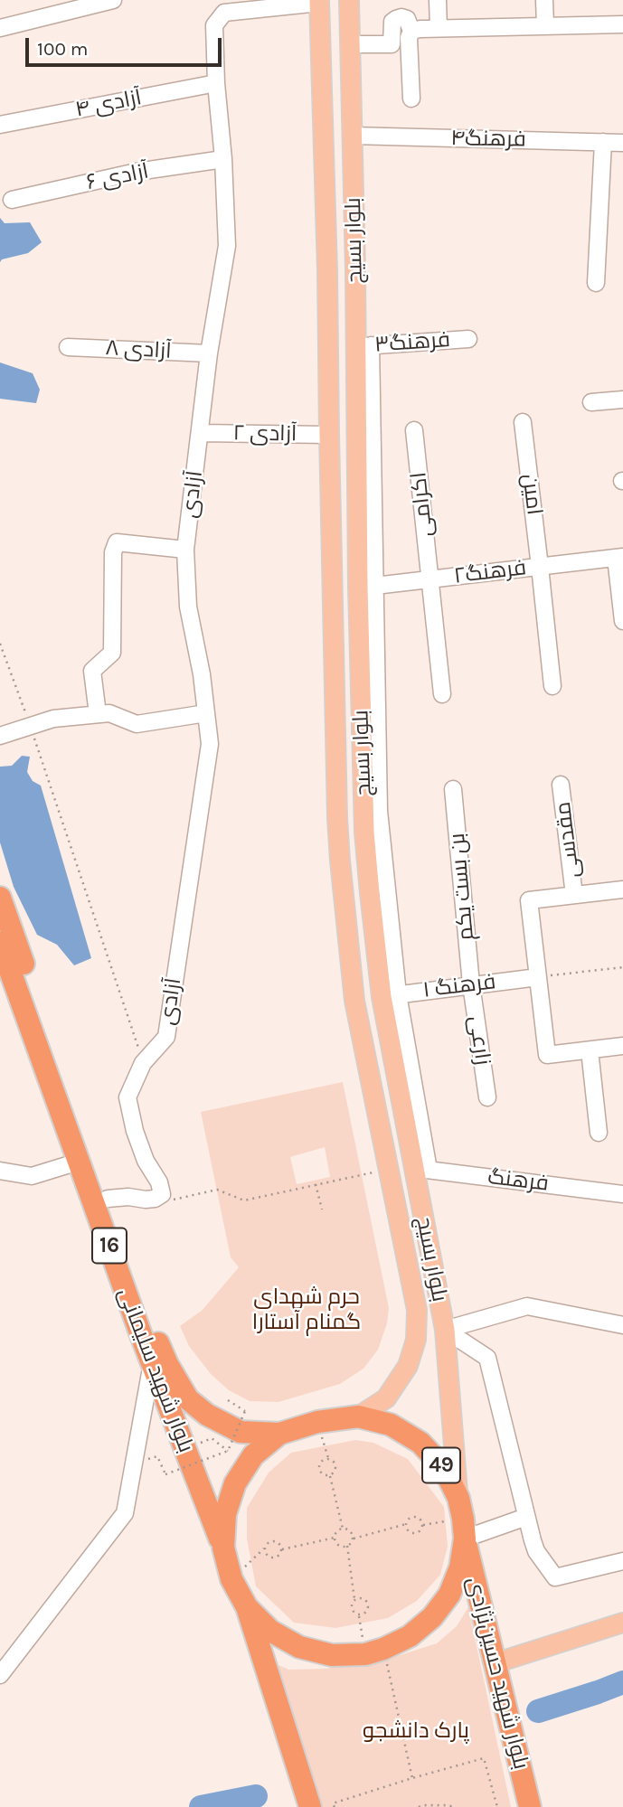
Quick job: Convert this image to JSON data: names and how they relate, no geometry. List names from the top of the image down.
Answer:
{
  "streets": {
    "highway": [
      "16",
      "بلوار شهید سلیمانی",
      "49",
      "بلوار شهید حسین‌نژادی"
    ],
    "main road": ["بلوار بسیج"],
    "street": [
      "آزادی ۴",
      "فرهنگ۴",
      "آزادی ۶",
      "فرهنگ۳",
      "آزادی ۸",
      "آزادی ۲",
      "آزادی",
      "امین",
      "اکرامی",
      "فرهنگ۲",
      "مقدسی",
      "بن بست یکم",
      "فرهنگ ۱",
      "زارعی",
      "فرهنگ"
    ]
  },
  "crossings": [
    ["آزادی ۴", "آزادی"],
    ["فرهنگ۴", "بلوار بسیج"],
    ["آزادی ۶", "آزادی"],
    ["بلوار بسیج", "فرهنگ۳"],
    ["بلوار بسیج", "آزادی ۲"],
    ["بلوار بسیج", "آزادی"],
    ["بلوار بسیج", "فرهنگ۲"],
    ["بلوار بسیج", "فرهنگ ۱"],
    ["بلوار بسیج", "فرهنگ"],
    ["بلوار بسیج", "49"],
    ["بلوار بسیج", "بلوار شهید حسین‌نژادی"],
    ["آزادی ۸", "آزادی"],
    ["آزادی ۲", "آزادی"],
    ["امین", "فرهنگ۲"],
    ["اکرامی", "فرهنگ۲"],
    ["بن بست یکم", "فرهنگ ۱"],
    ["بن بست یکم", "زارعی"],
    ["فرهنگ ۱", "زارعی"],
    ["بلوار شهید سلیمانی", "49"],
    ["49", "بلوار شهید حسین‌نژادی"]
  ],
  "parks": ["حرم شهدای گمنام آستارا", "پارک دانشجو"],
  "scale_bar": "100 m"
}
